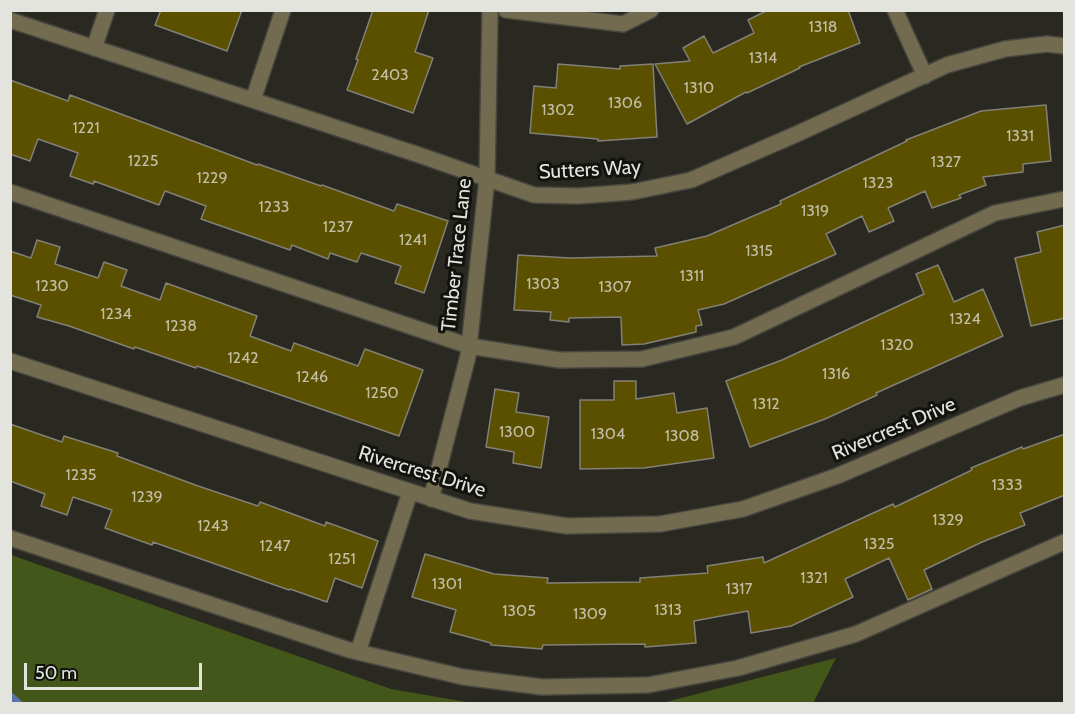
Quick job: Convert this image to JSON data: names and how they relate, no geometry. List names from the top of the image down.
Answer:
{
  "streets": {
    "street": ["Sutters Way", "Timber Trace Lane", "Rivercrest Drive"]
  },
  "crossings": [
    ["Sutters Way", "Timber Trace Lane"],
    ["Timber Trace Lane", "Rivercrest Drive"]
  ],
  "house_numbers": [
    "1318",
    "1314",
    "2403",
    "1310",
    "1306",
    "1302",
    "1221",
    "1331",
    "1225",
    "1327",
    "1229",
    "1323",
    "1233",
    "1319",
    "1237",
    "1241",
    "1315",
    "1311",
    "1303",
    "1230",
    "1307",
    "1234",
    "1324",
    "1238",
    "1320",
    "1242",
    "1316",
    "1246",
    "1250",
    "1312",
    "1300",
    "1304",
    "1308",
    "1235",
    "1333",
    "1239",
    "1329",
    "1243",
    "1325",
    "1247",
    "1251",
    "1321",
    "1301",
    "1317",
    "1313",
    "1305",
    "1309"
  ],
  "scale_bar": "50 m"
}
